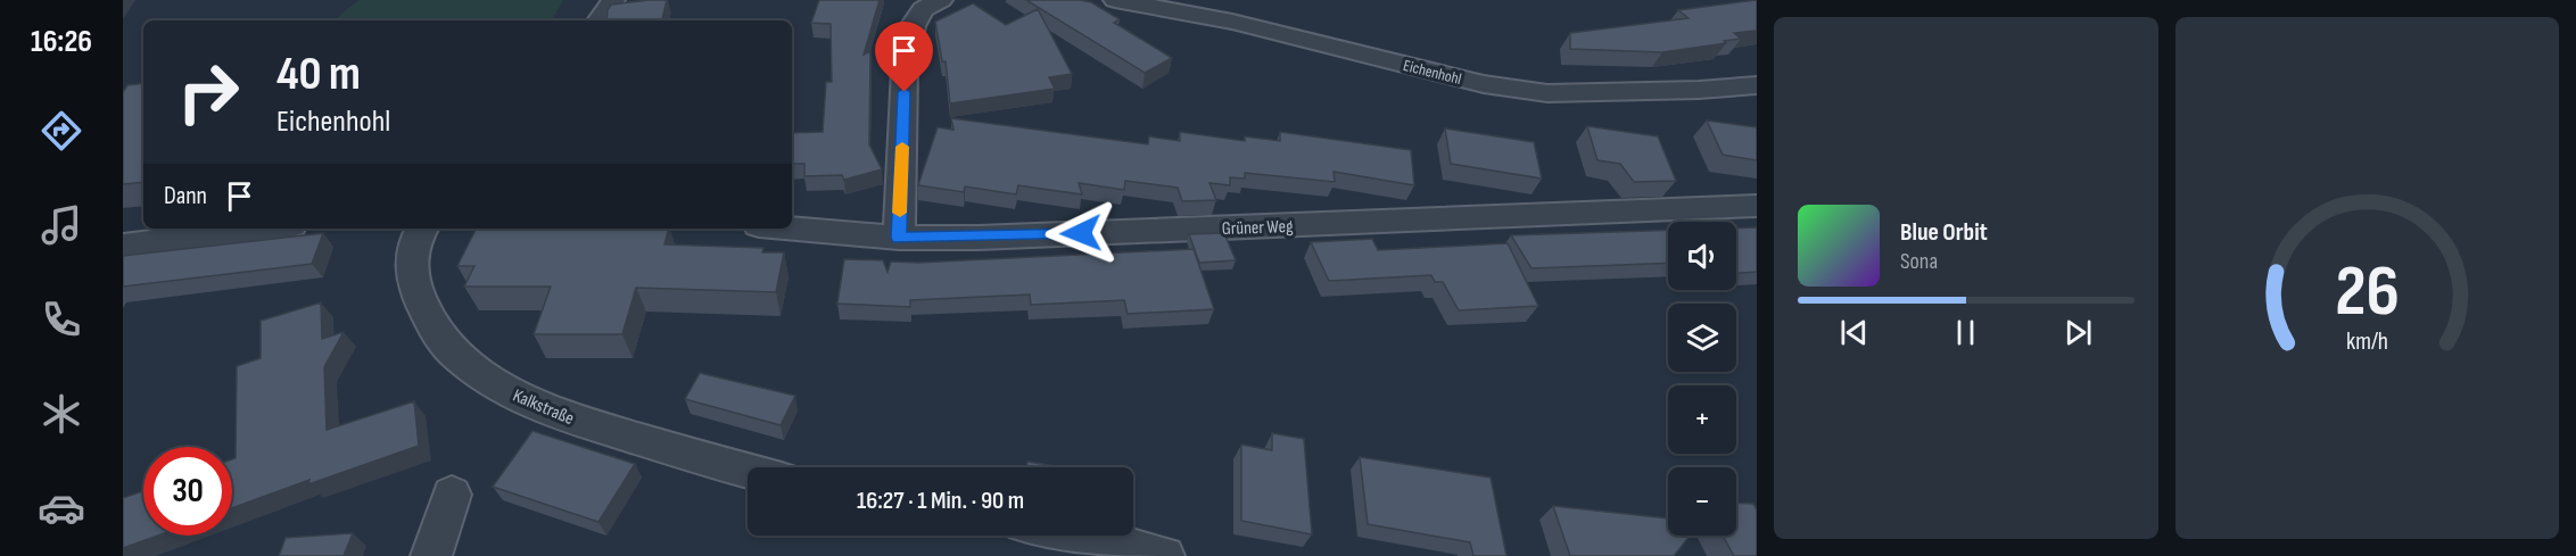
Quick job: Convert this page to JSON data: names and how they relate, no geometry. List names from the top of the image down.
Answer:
{
  "streets": {
    "street": ["Eichenhohl", "Grüner Weg", "Kalkstraße"]
  },
  "page": {
    "tabs": "16:26",
    "turn": ["40 m", "Eichenhohl"],
    "then": "Dann",
    "song": ["Blue Orbit", "Sona"],
    "map_buttons": ["+", "−"],
    "limit": "30",
    "trip": "16:27 · 1 Min. · 90 m",
    "gauge": ["26", "km/h"]
  }
}
